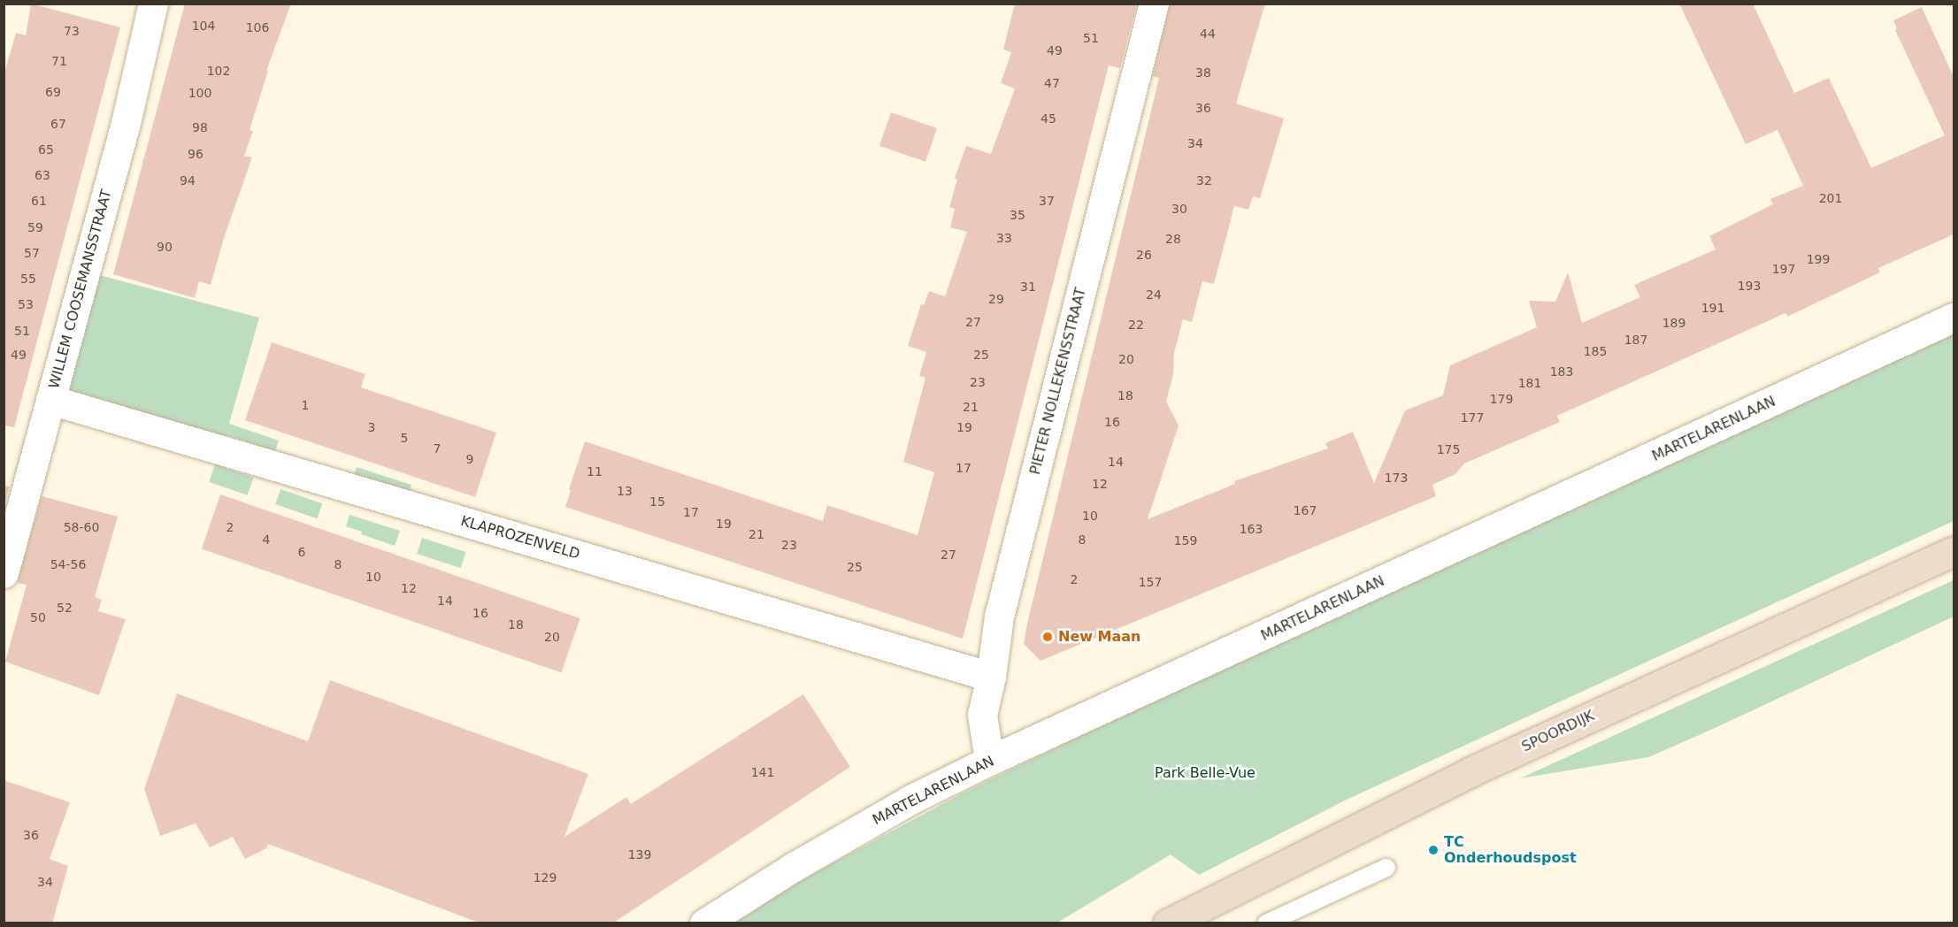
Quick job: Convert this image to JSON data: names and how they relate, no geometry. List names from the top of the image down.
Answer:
{
  "streets": {
    "street": [
      "WILLEM COOSEMANSSTRAAT",
      "PIETER NOLLEKENSSTRAAT",
      "MARTELARENLAAN",
      "KLAPROZENVELD",
      "SPOORDIJK"
    ]
  },
  "crossings": [
    ["WILLEM COOSEMANSSTRAAT", "KLAPROZENVELD"],
    ["PIETER NOLLEKENSSTRAAT", "MARTELARENLAAN"],
    ["PIETER NOLLEKENSSTRAAT", "KLAPROZENVELD"]
  ],
  "parks": ["Park Belle-Vue"],
  "places": ["New Maan", "TC Onderhoudspost"],
  "house_numbers": [
    "104",
    "106",
    "73",
    "44",
    "51",
    "49",
    "71",
    "102",
    "38",
    "47",
    "69",
    "100",
    "36",
    "45",
    "67",
    "98",
    "34",
    "65",
    "96",
    "63",
    "94",
    "32",
    "201",
    "61",
    "37",
    "30",
    "35",
    "59",
    "33",
    "28",
    "90",
    "57",
    "26",
    "199",
    "197",
    "55",
    "193",
    "31",
    "24",
    "29",
    "53",
    "191",
    "27",
    "189",
    "22",
    "51",
    "187",
    "185",
    "49",
    "25",
    "20",
    "183",
    "23",
    "181",
    "18",
    "179",
    "1",
    "21",
    "177",
    "16",
    "3",
    "19",
    "5",
    "7",
    "175",
    "9",
    "14",
    "17",
    "11",
    "173",
    "12",
    "13",
    "15",
    "167",
    "17",
    "10",
    "19",
    "58-60",
    "2",
    "163",
    "21",
    "4",
    "8",
    "159",
    "23",
    "6",
    "27",
    "54-56",
    "8",
    "25",
    "10",
    "2",
    "157",
    "12",
    "14",
    "52",
    "16",
    "50",
    "18",
    "20",
    "141",
    "36",
    "139",
    "129",
    "34"
  ]
}
